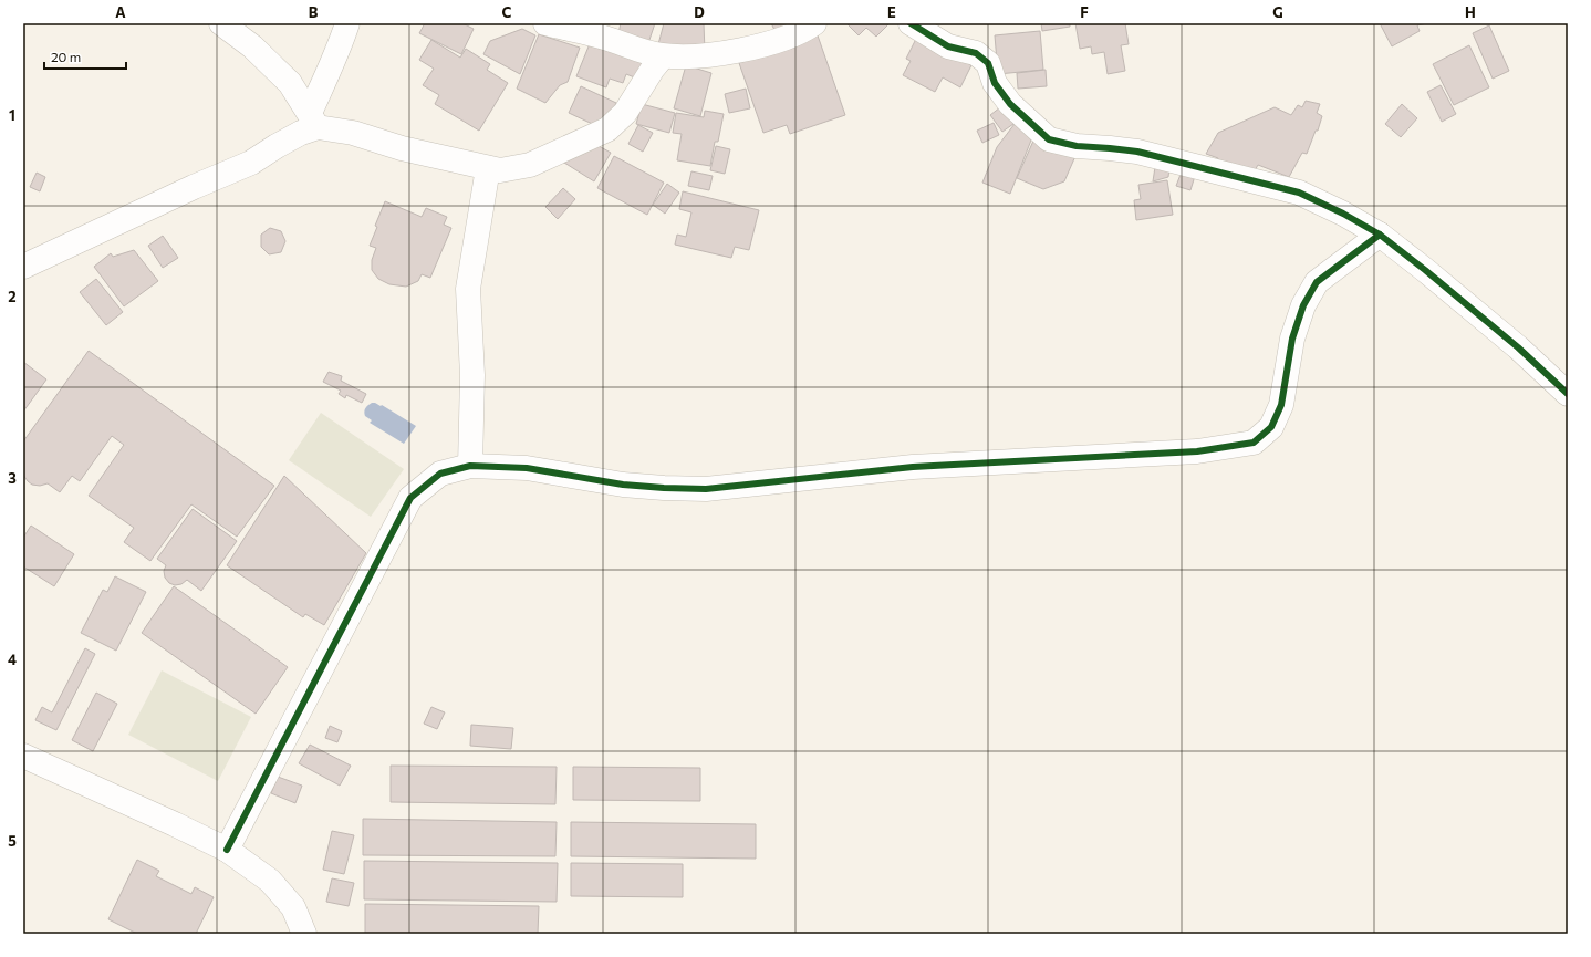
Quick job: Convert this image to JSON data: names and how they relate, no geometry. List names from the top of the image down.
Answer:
{
  "scale_bar": "20 m",
  "grid": {
    "columns": [
      "A",
      "B",
      "C",
      "D",
      "E",
      "F",
      "G",
      "H"
    ],
    "rows": [
      "1",
      "2",
      "3",
      "4",
      "5"
    ]
  }
}
